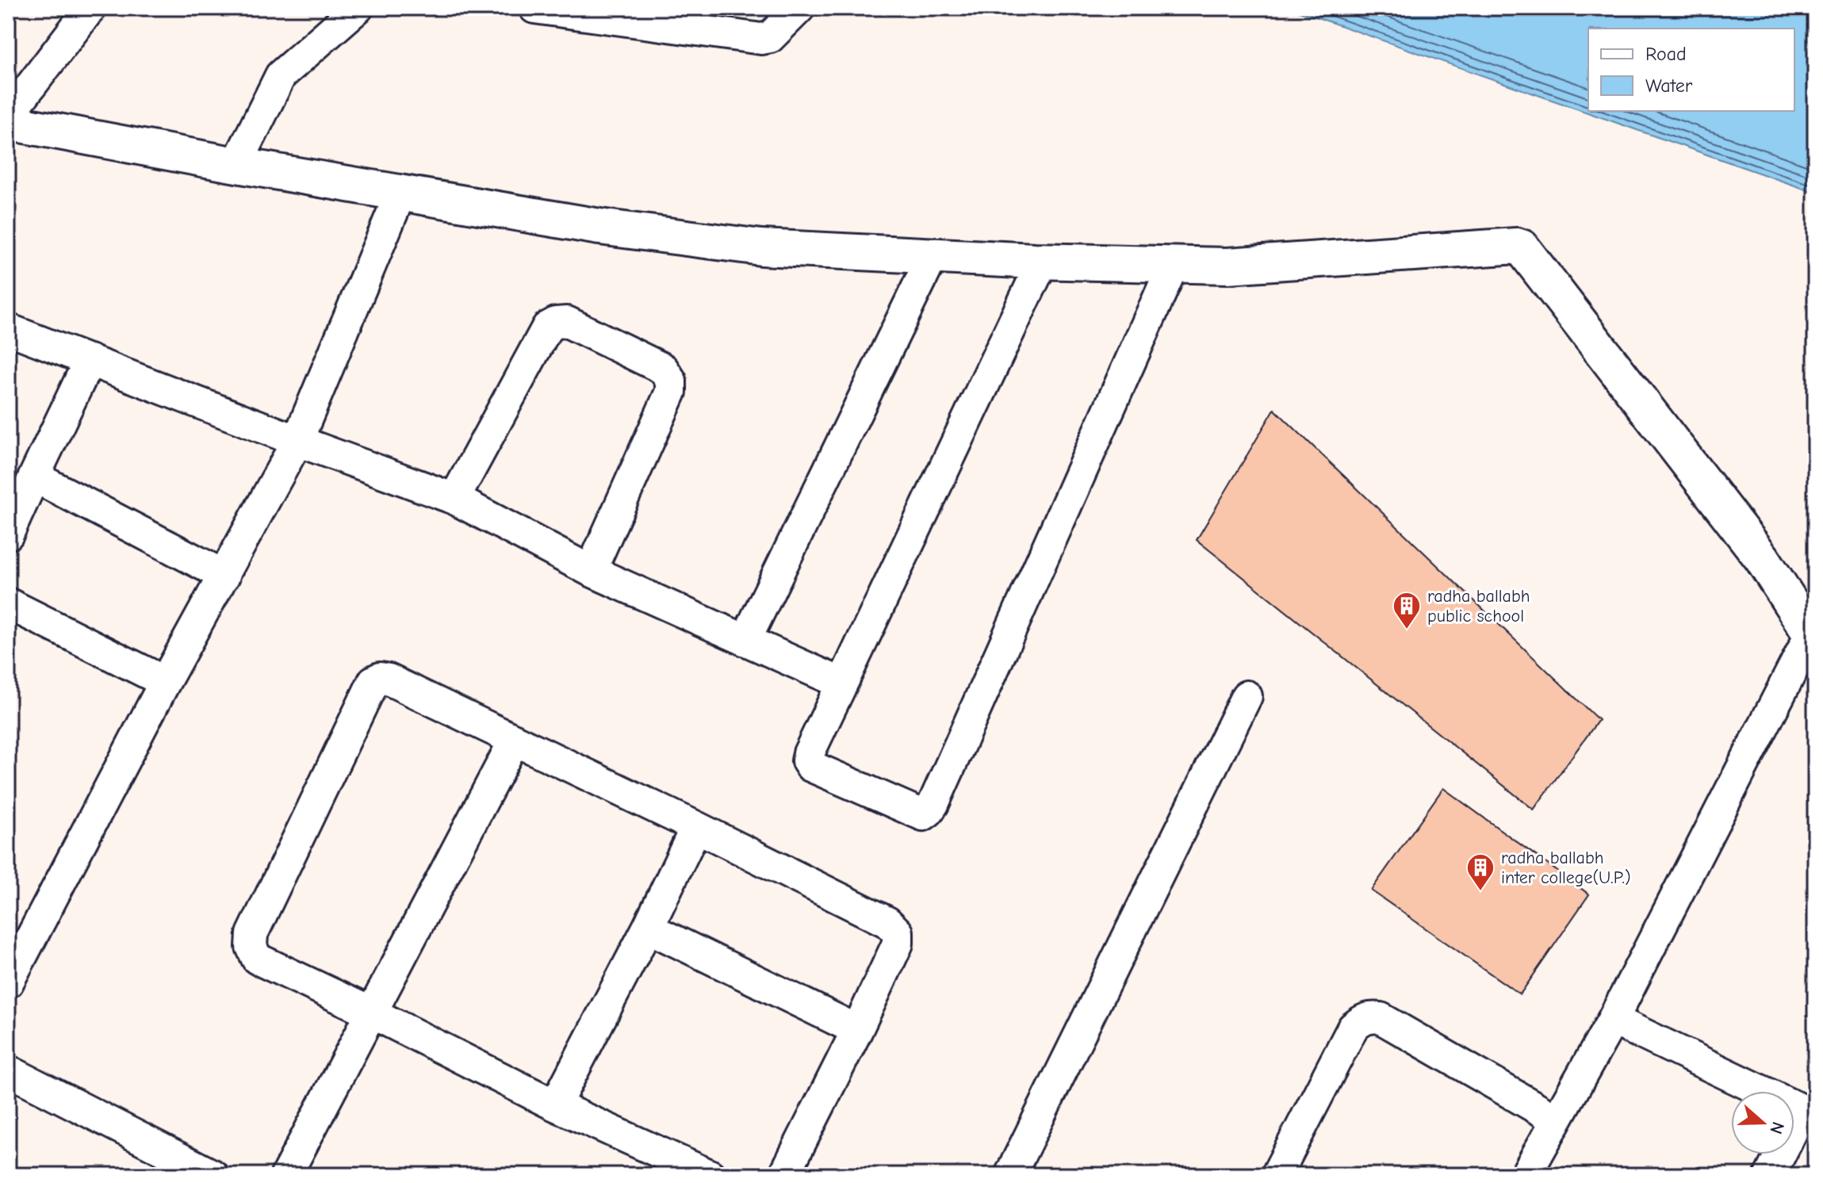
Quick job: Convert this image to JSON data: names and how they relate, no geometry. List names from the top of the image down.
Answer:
{
  "places": {
    "building": ["radha ballabh public school", "radha ballabh inter college(U.P.)"]
  },
  "legend": ["Road", "Water"],
  "north": "right"
}
